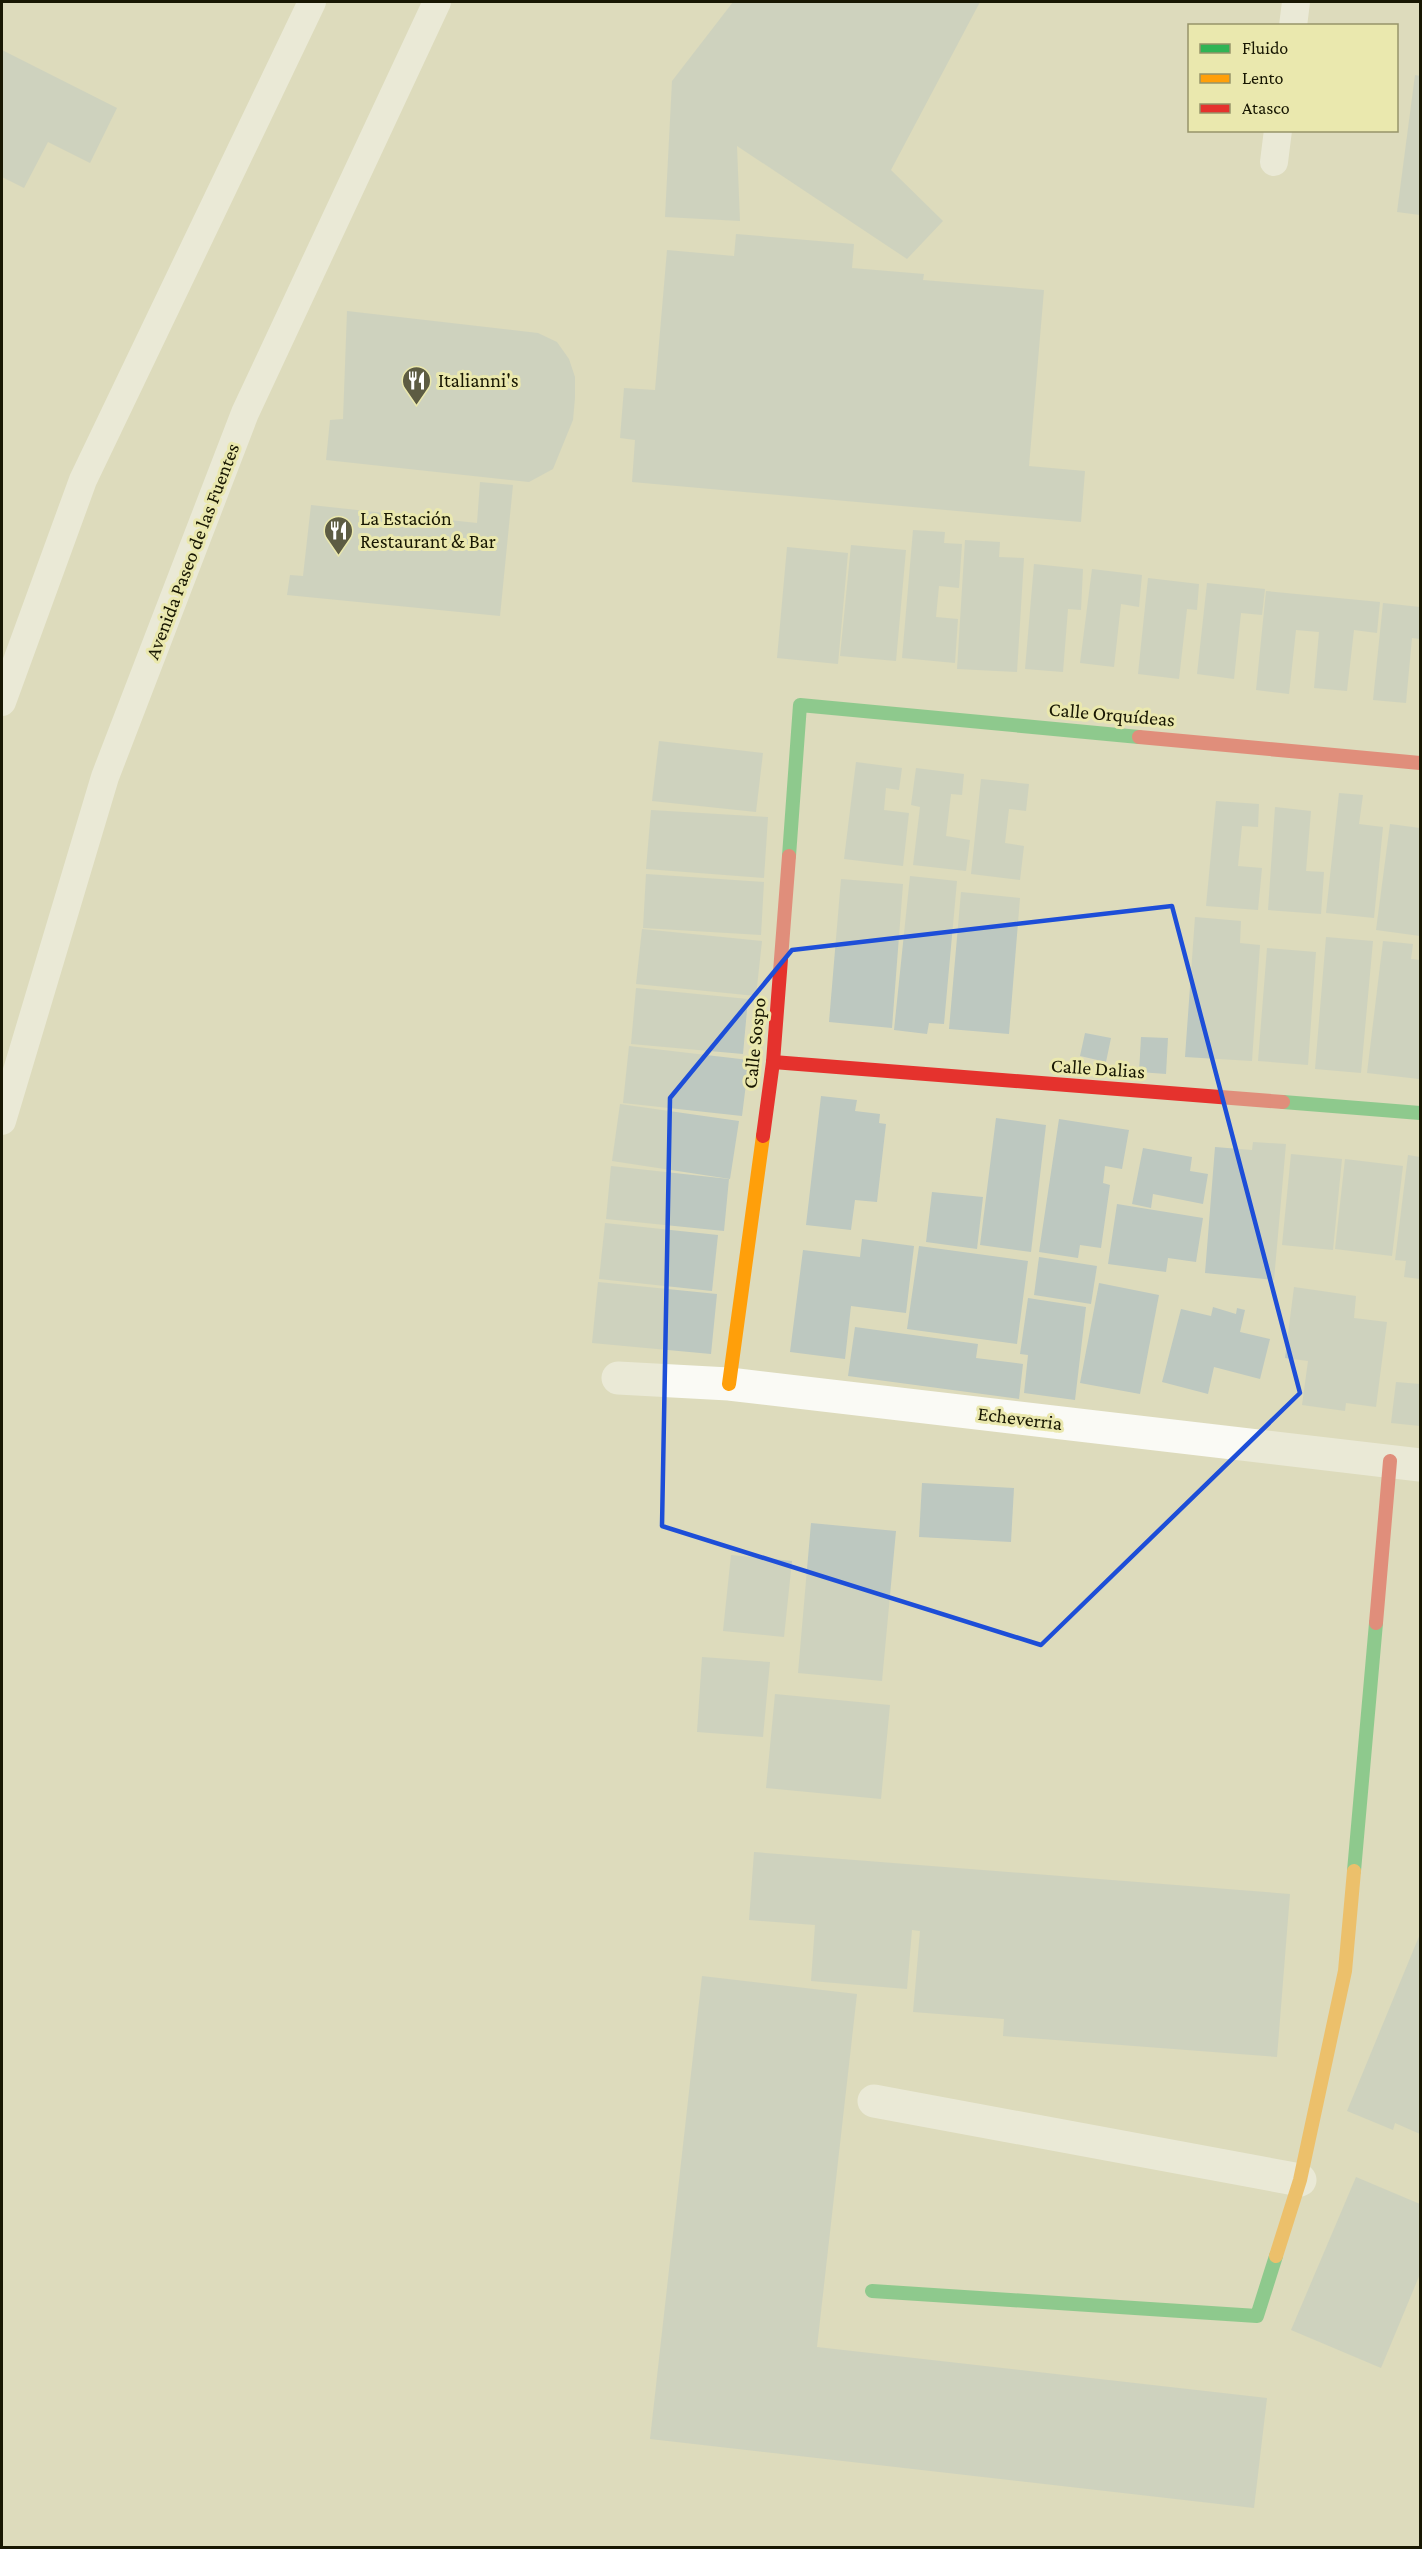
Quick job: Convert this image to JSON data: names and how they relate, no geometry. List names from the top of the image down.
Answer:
{
  "streets": {
    "street": [
      "Calle Orquídeas",
      "Calle Sospo",
      "Calle Dalias",
      "Echeverria"
    ],
    "lane": ["Avenida Paseo de las Fuentes"]
  },
  "crossings": [
    ["Calle Orquídeas", "Calle Sospo"],
    ["Calle Sospo", "Calle Dalias"],
    ["Calle Sospo", "Echeverria"]
  ],
  "places": {
    "restaurant": ["Italianni's", "La Estación Restaurant & Bar"]
  },
  "legend": ["Fluido", "Lento", "Atasco"]
}
